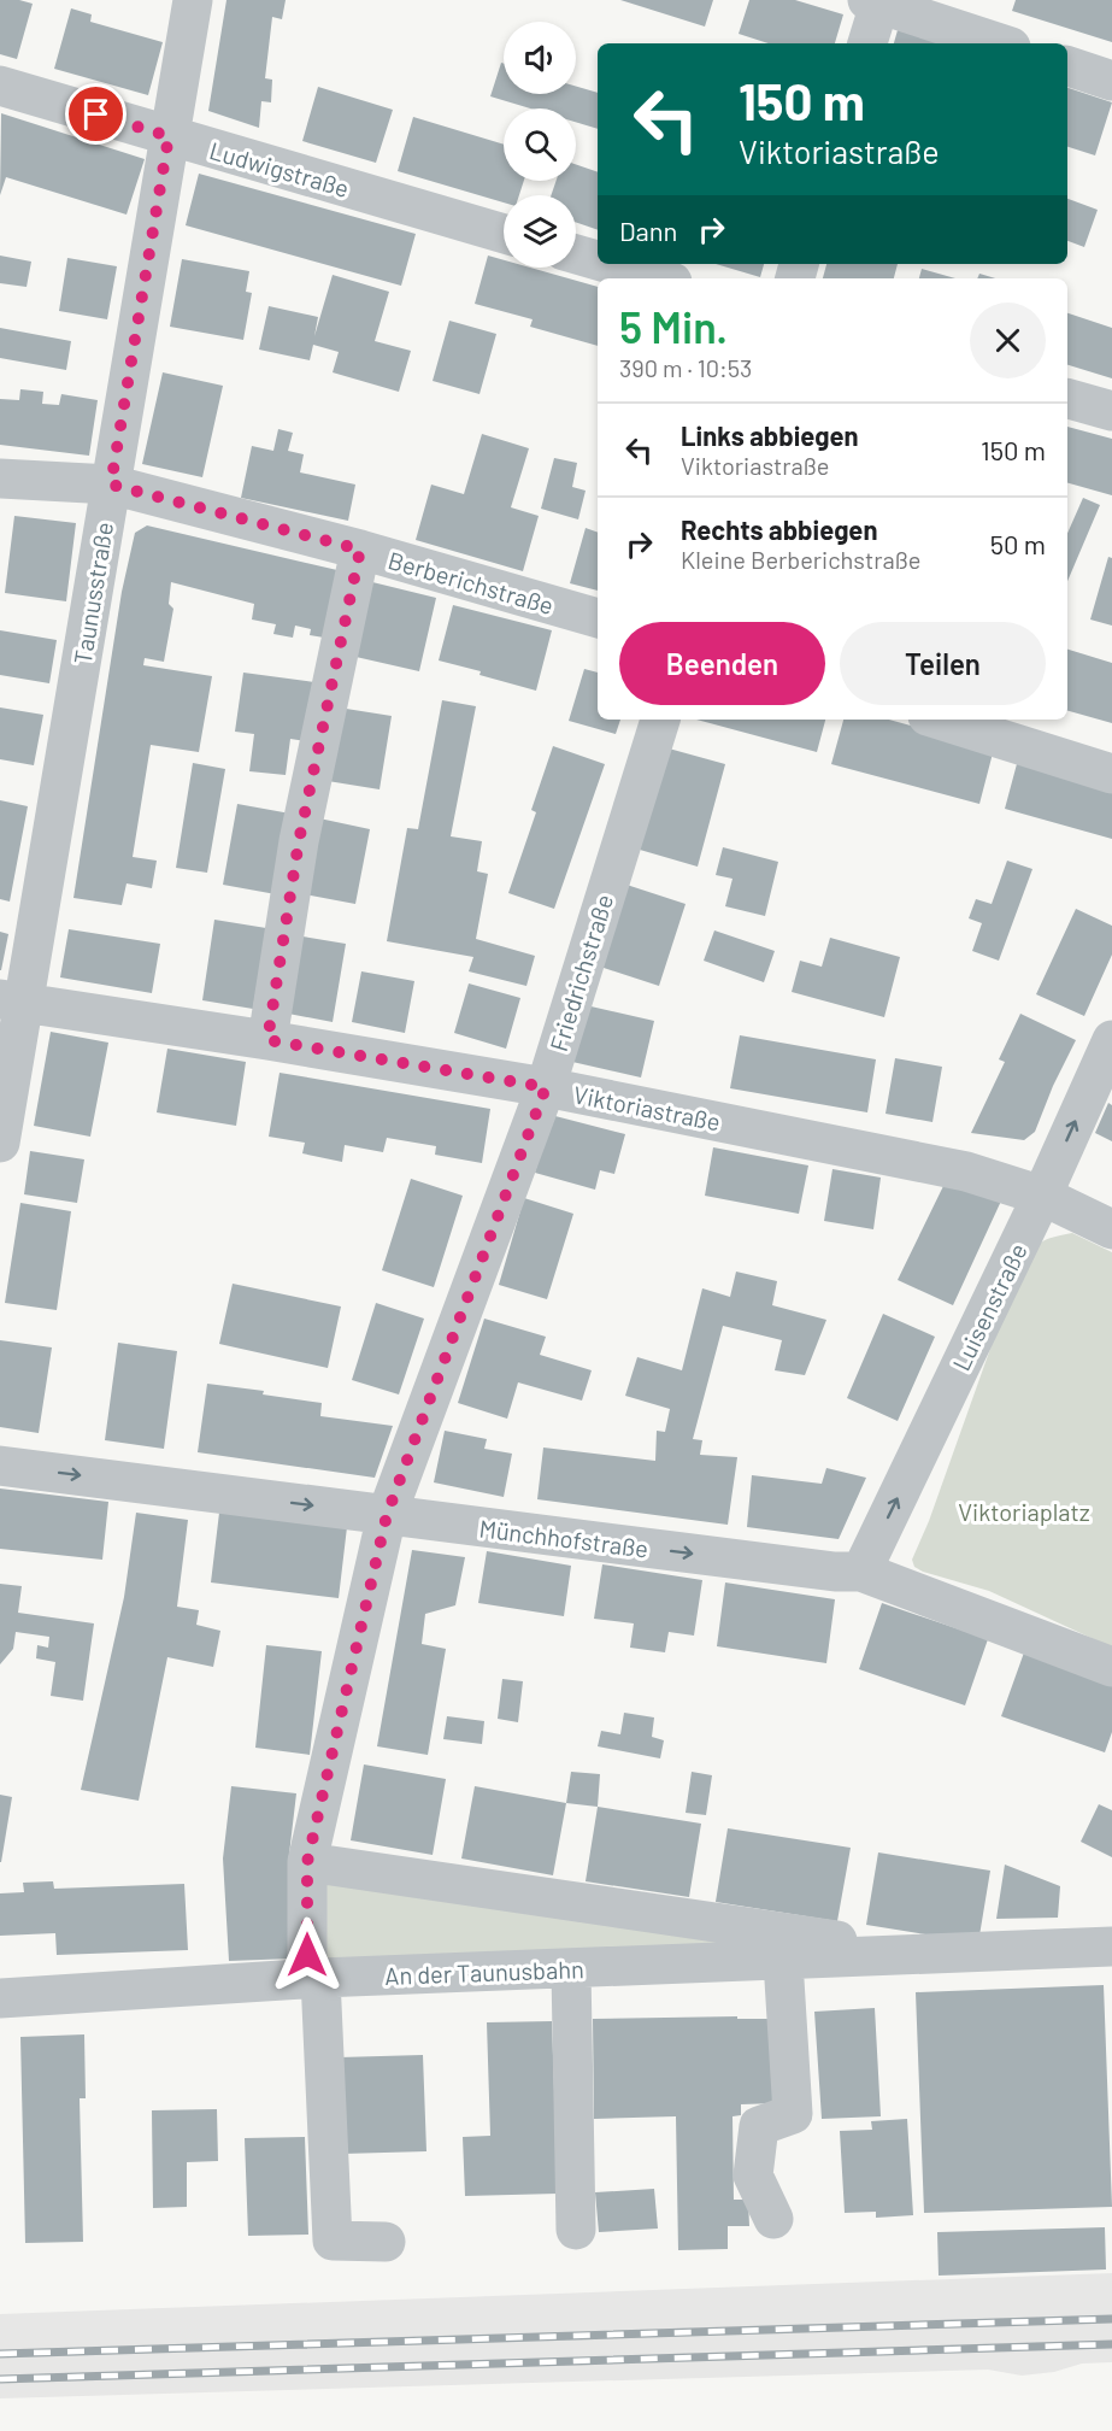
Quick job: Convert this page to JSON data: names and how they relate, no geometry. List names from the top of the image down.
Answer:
{
  "streets": {
    "street": [
      "Ludwigstraße",
      "Berberichstraße",
      "Taunusstraße",
      "Friedrichstraße",
      "Viktoriastraße",
      "Luisenstraße",
      "Münchhofstraße",
      "An der Taunusbahn"
    ]
  },
  "crossings": [
    ["Ludwigstraße", "Taunusstraße"],
    ["Berberichstraße", "Taunusstraße"],
    ["Taunusstraße", "Viktoriastraße"],
    ["Friedrichstraße", "Viktoriastraße"],
    ["Friedrichstraße", "Münchhofstraße"],
    ["Friedrichstraße", "An der Taunusbahn"],
    ["Viktoriastraße", "Luisenstraße"],
    ["Luisenstraße", "Münchhofstraße"]
  ],
  "one_way": ["Luisenstraße", "Münchhofstraße"],
  "parks": ["Viktoriaplatz"],
  "page": {
    "turn": ["150 m", "Viktoriastraße"],
    "then": "Dann",
    "heading": ["5 Min.", "390 m · 10:53"],
    "list": [
      {
        "name": "Links abbiegen",
        "note": "Viktoriastraße",
        "value": "150 m"
      },
      {
        "name": "Rechts abbiegen",
        "note": "Kleine Berberichstraße",
        "value": "50 m"
      }
    ],
    "buttons": ["Beenden", "Teilen"]
  }
}
